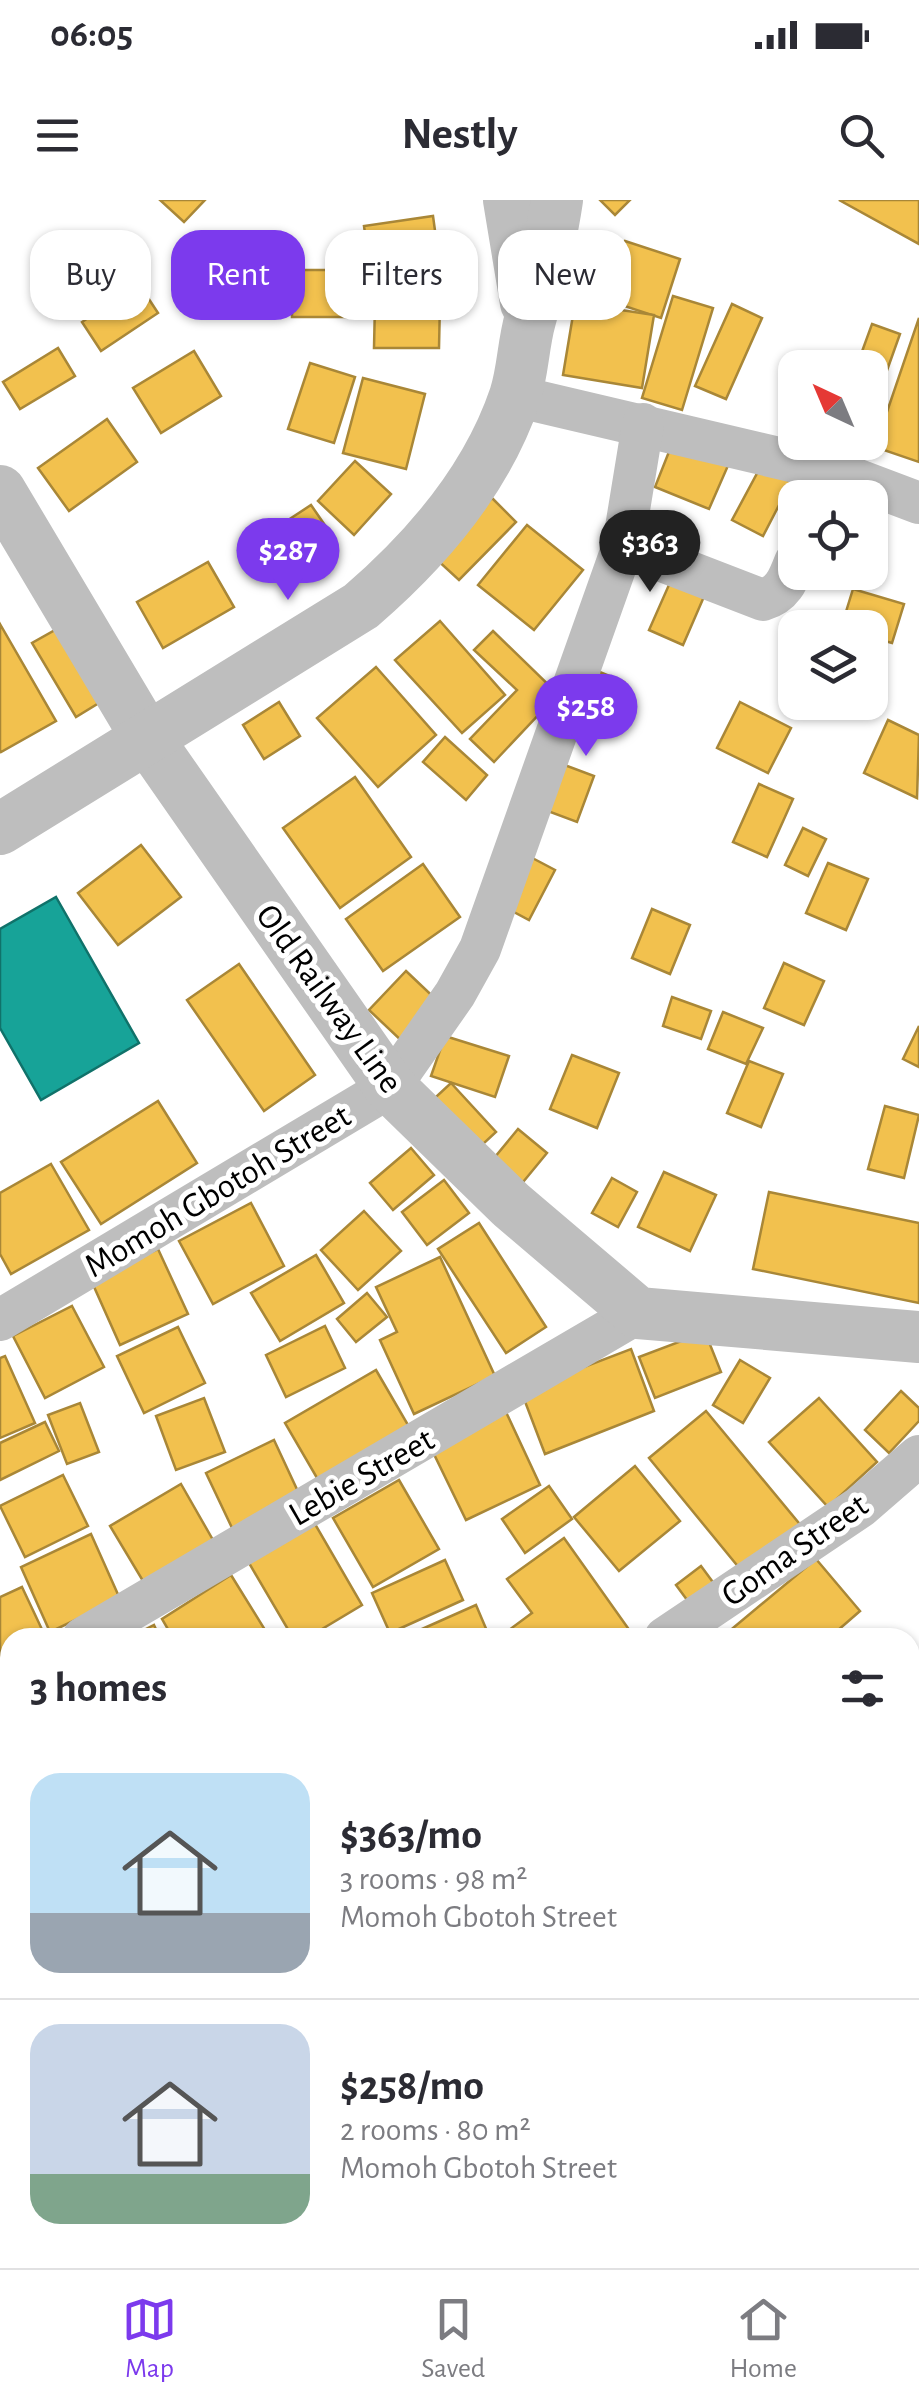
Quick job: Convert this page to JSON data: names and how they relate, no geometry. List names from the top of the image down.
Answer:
{
  "streets": {
    "street": [
      "Old Railway Line",
      "Momoh Gbotoh Street",
      "Lebie Street",
      "Goma Street"
    ]
  },
  "crossings": [
    ["Old Railway Line", "Momoh Gbotoh Street"],
    ["Old Railway Line", "Lebie Street"]
  ],
  "north": "top left",
  "page": {
    "status": "06:05",
    "header": "Nestly",
    "chip": [
      "Buy",
      "Rent",
      "Filters",
      "New"
    ],
    "price": ["$363", "$287", "$258"],
    "heading": "3 homes",
    "list": [
      {
        "name": "$363/mo",
        "note": "3 rooms · 98 m² · Momoh Gbotoh Street"
      },
      {
        "name": "$258/mo",
        "note": "2 rooms · 80 m² · Momoh Gbotoh Street"
      }
    ],
    "tabs": ["Map", "Saved", "Home"]
  }
}
